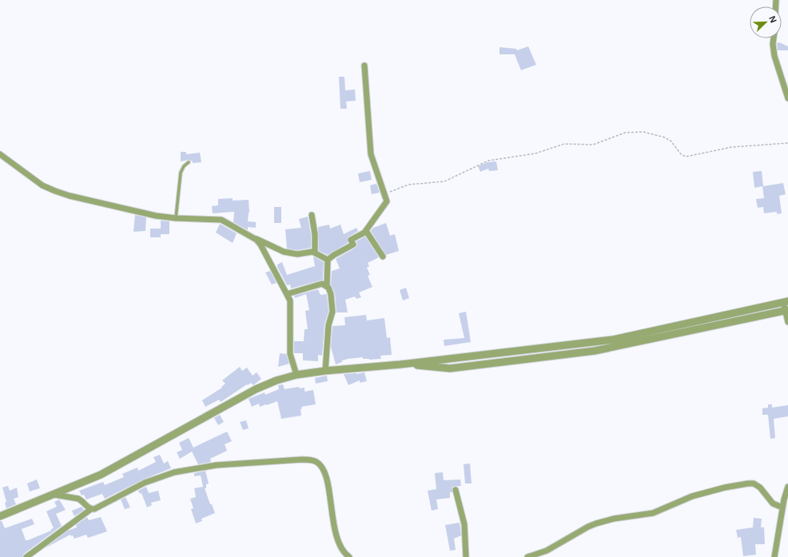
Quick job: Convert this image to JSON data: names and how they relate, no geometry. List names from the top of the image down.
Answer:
{
  "north": "top right"
}
